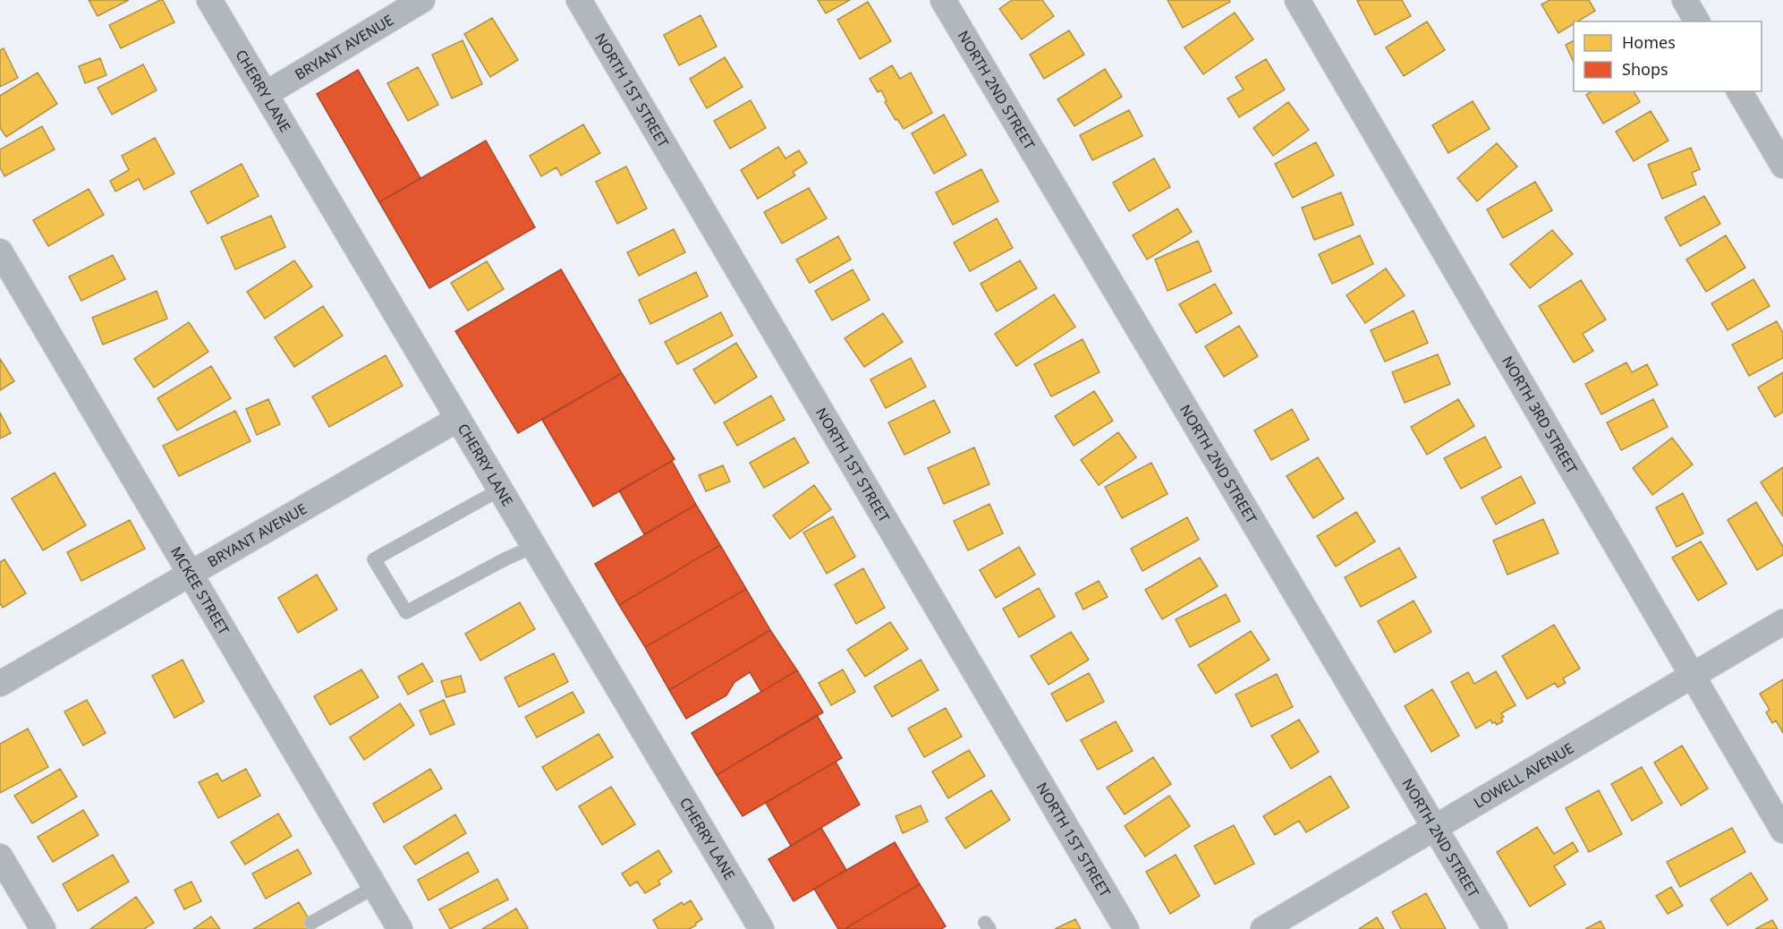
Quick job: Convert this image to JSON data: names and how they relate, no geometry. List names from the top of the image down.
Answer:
{
  "streets": {
    "street": [
      "BRYANT AVENUE",
      "NORTH 1ST STREET",
      "CHERRY LANE",
      "NORTH 2ND STREET",
      "NORTH 3RD STREET",
      "MCKEE STREET",
      "LOWELL AVENUE"
    ]
  },
  "crossings": [
    ["BRYANT AVENUE", "CHERRY LANE"],
    ["BRYANT AVENUE", "MCKEE STREET"],
    ["NORTH 2ND STREET", "LOWELL AVENUE"],
    ["NORTH 3RD STREET", "LOWELL AVENUE"]
  ],
  "legend": ["Homes", "Shops"]
}
